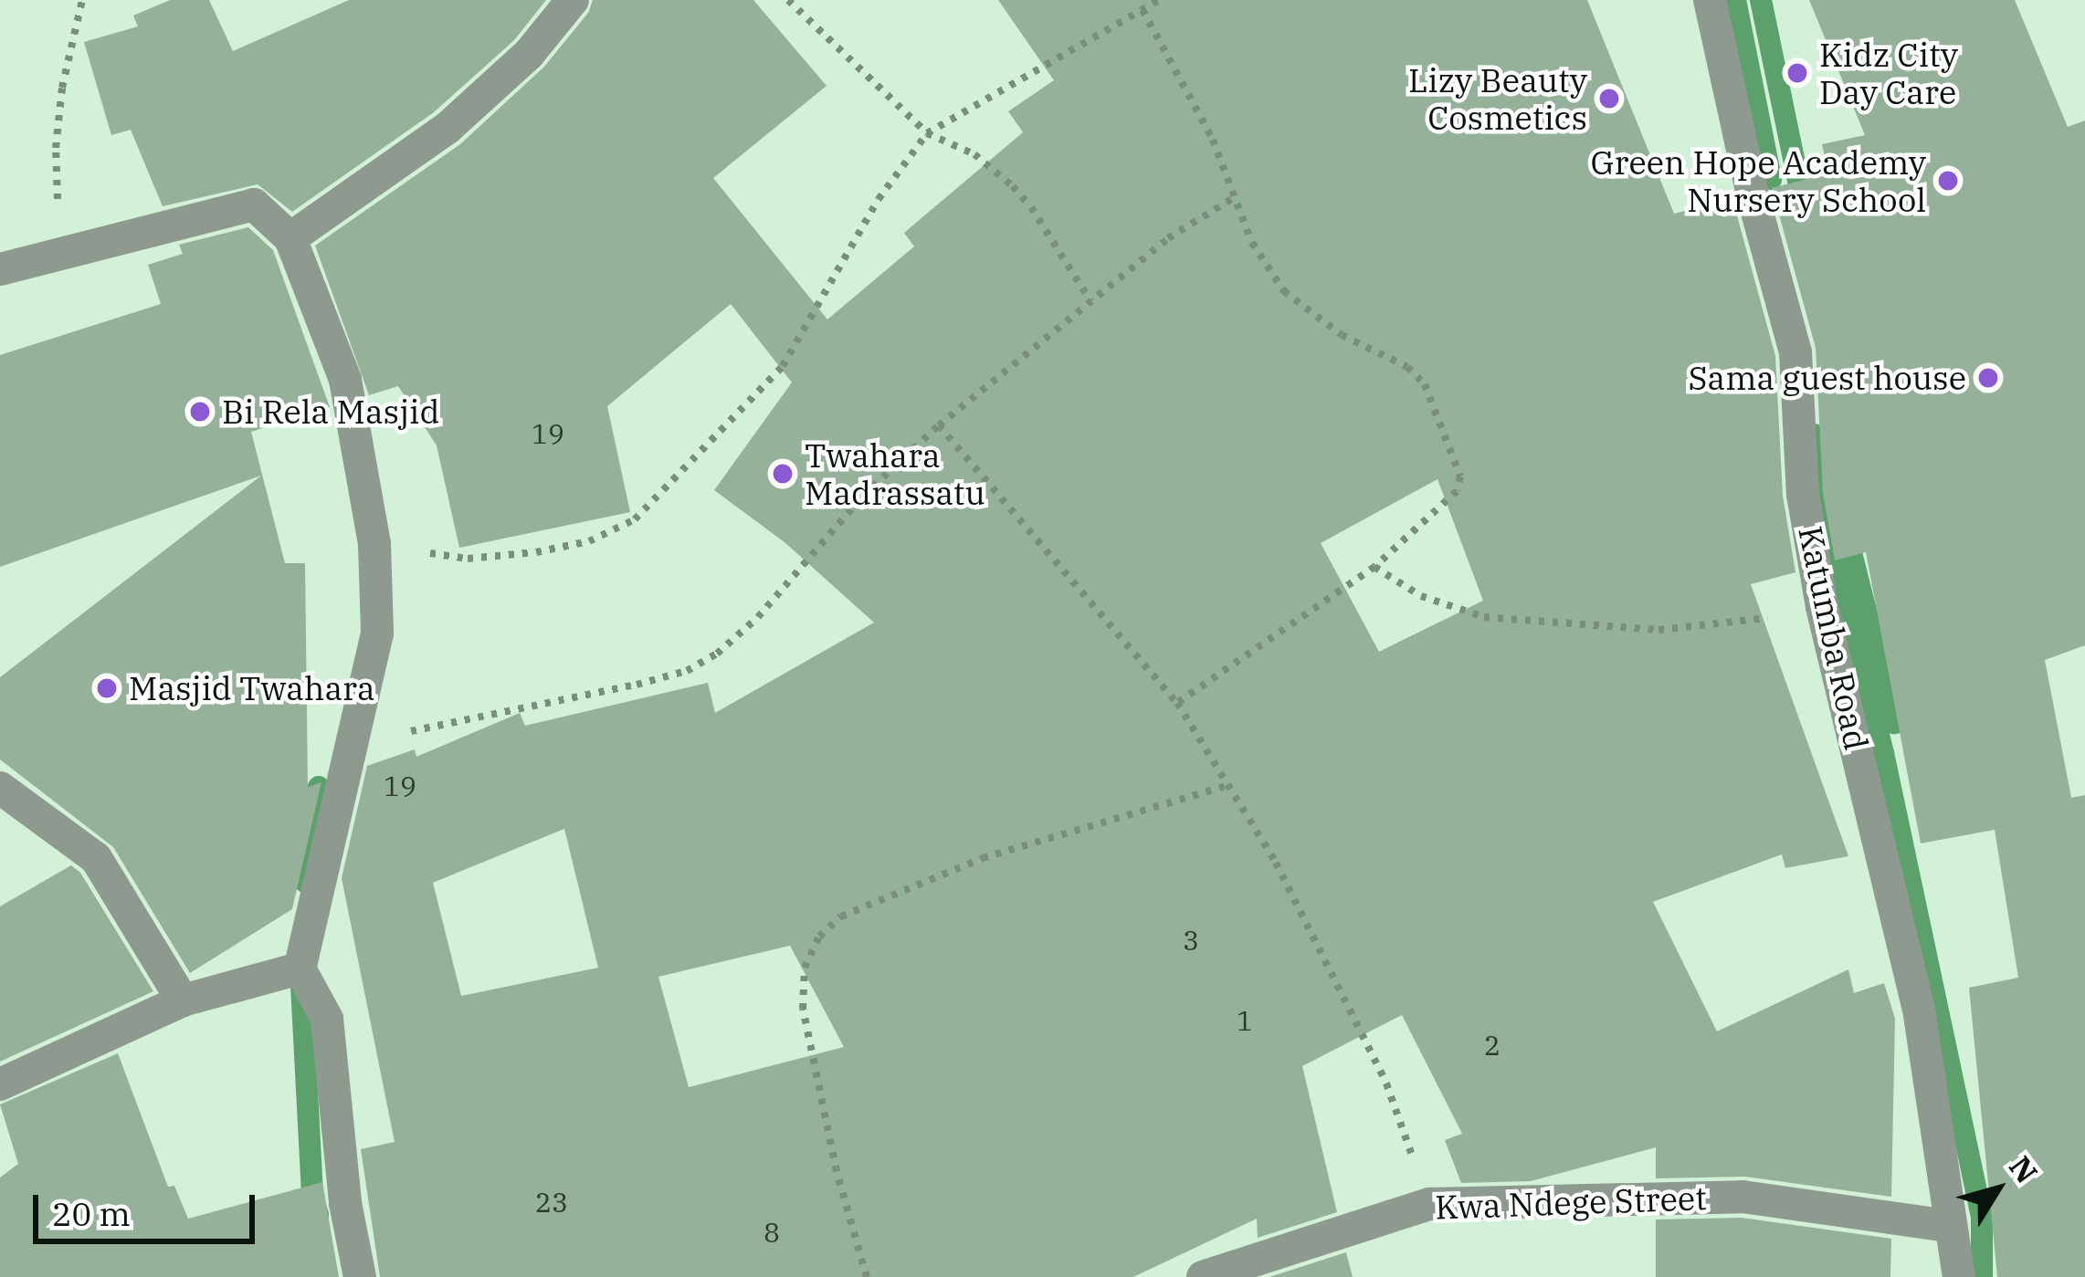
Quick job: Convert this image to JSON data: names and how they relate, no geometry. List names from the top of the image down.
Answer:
{
  "streets": {
    "street": ["Katumba Road", "Kwa Ndege Street"]
  },
  "crossings": [
    ["Katumba Road", "Kwa Ndege Street"]
  ],
  "places": [
    "Kidz City Day Care",
    "Lizy Beauty Cosmetics",
    "Green Hope Academy Nursery School",
    "Sama guest house",
    "Bi Rela Masjid",
    "Twahara Madrassatu",
    "Masjid Twahara"
  ],
  "house_numbers": [
    "19",
    "19",
    "3",
    "1",
    "2",
    "23",
    "8"
  ],
  "scale_bar": "20 m",
  "north": "top right"
}
